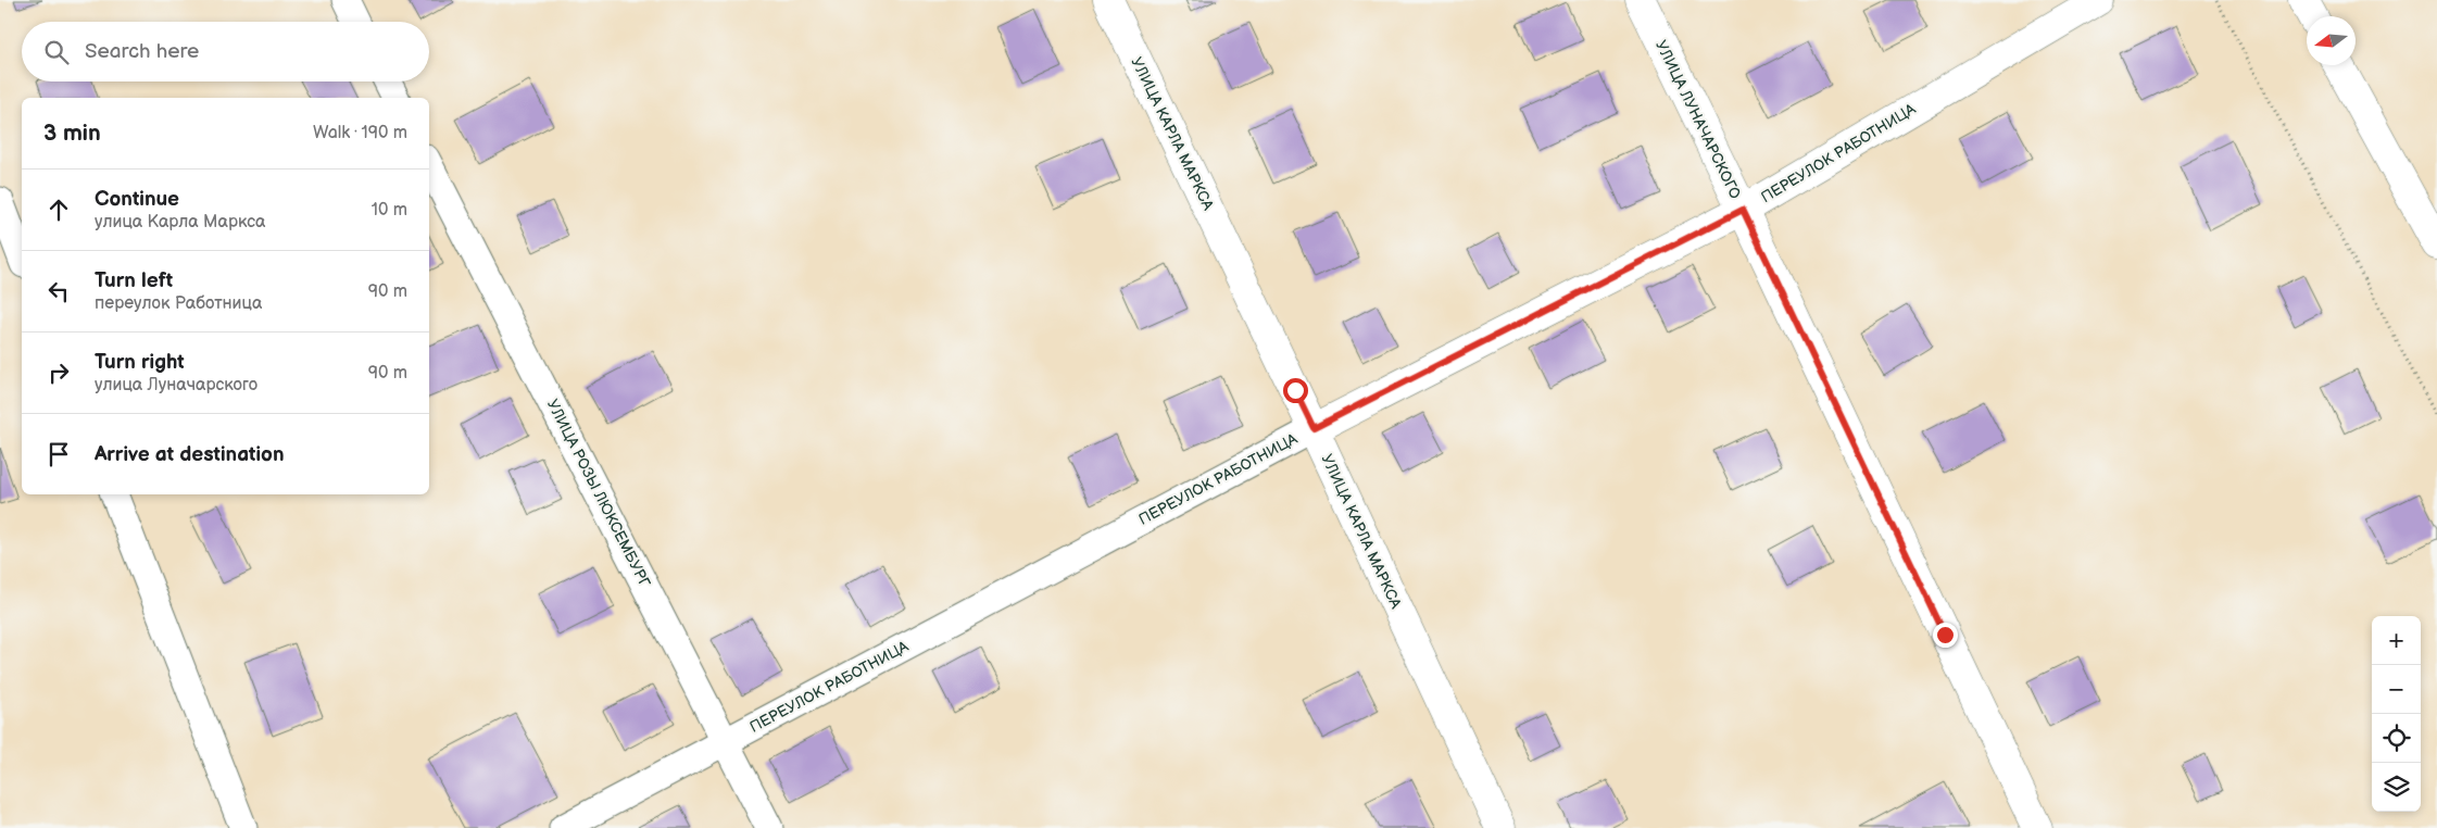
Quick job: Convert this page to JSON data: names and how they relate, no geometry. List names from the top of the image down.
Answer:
{
  "streets": {
    "main road": ["УЛИЦА ЛУНАЧАРСКОГО", "УЛИЦА КАРЛА МАРКСА", "ПЕРЕУЛОК РАБОТНИЦА"],
    "street": ["УЛИЦА РОЗЫ ЛЮКСЕМБУРГ"]
  },
  "crossings": [
    ["УЛИЦА ЛУНАЧАРСКОГО", "ПЕРЕУЛОК РАБОТНИЦА"],
    ["УЛИЦА КАРЛА МАРКСА", "ПЕРЕУЛОК РАБОТНИЦА"],
    ["ПЕРЕУЛОК РАБОТНИЦА", "УЛИЦА РОЗЫ ЛЮКСЕМБУРГ"]
  ],
  "north": "left",
  "page": {
    "search": "Search here",
    "heading": ["3 min", "Walk · 190 m"],
    "list": [
      ["Continue", "улица Карла Маркса", "10 m"],
      ["Turn left", "переулок Работница", "90 m"],
      ["Turn right", "улица Луначарского", "90 m"],
      "Arrive at destination"
    ],
    "map_buttons": ["+", "−"]
  }
}
